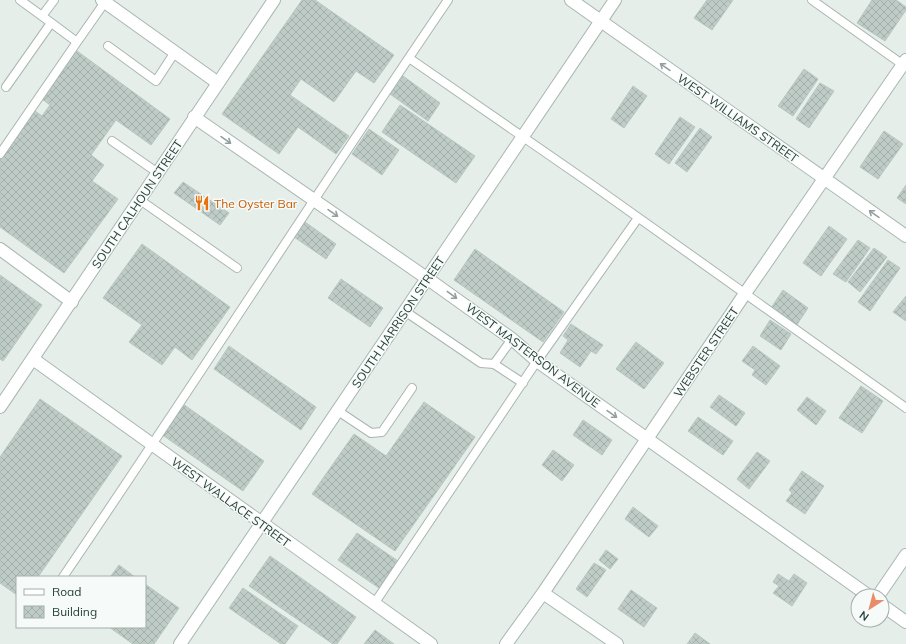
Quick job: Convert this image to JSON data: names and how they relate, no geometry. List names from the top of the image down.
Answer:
{
  "streets": {
    "street": [
      "WEST WILLIAMS STREET",
      "SOUTH CALHOUN STREET",
      "SOUTH HARRISON STREET",
      "WEBSTER STREET",
      "WEST MASTERSON AVENUE",
      "WEST WALLACE STREET"
    ]
  },
  "crossings": [
    ["WEST WILLIAMS STREET", "SOUTH HARRISON STREET"],
    ["WEST WILLIAMS STREET", "WEBSTER STREET"],
    ["SOUTH CALHOUN STREET", "WEST MASTERSON AVENUE"],
    ["SOUTH CALHOUN STREET", "WEST WALLACE STREET"],
    ["SOUTH HARRISON STREET", "WEST MASTERSON AVENUE"],
    ["SOUTH HARRISON STREET", "WEST WALLACE STREET"],
    ["WEBSTER STREET", "WEST MASTERSON AVENUE"]
  ],
  "one_way": ["WEST WILLIAMS STREET", "WEST MASTERSON AVENUE"],
  "places": {
    "restaurant": ["The Oyster Bar"]
  },
  "legend": ["Road", "Building"],
  "north": "bottom left"
}
